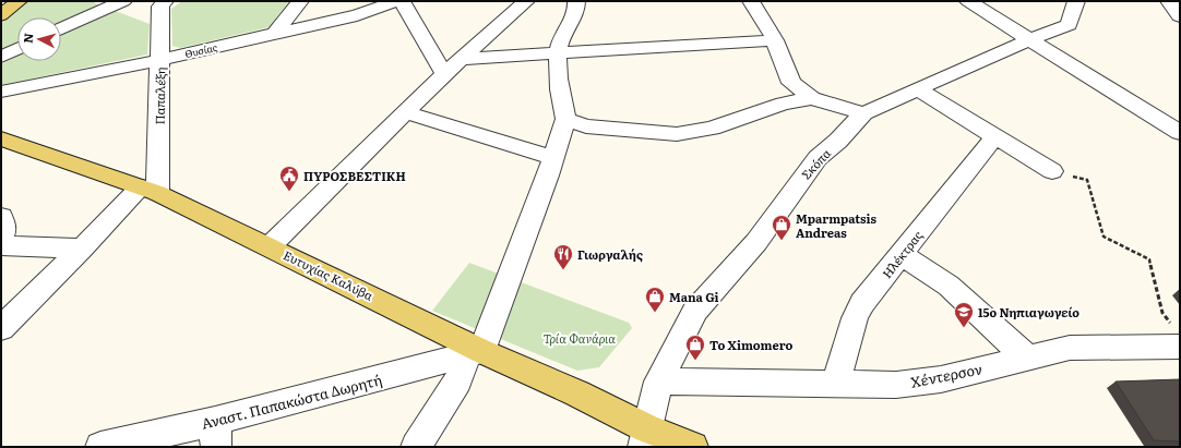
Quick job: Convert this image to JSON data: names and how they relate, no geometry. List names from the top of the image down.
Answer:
{
  "streets": {
    "main road": ["Ευτυχίας Καλύβα"],
    "street": [
      "Θυσίας",
      "Παπαλέξη",
      "Σκόπα",
      "Ηλέκτρας",
      "Χέντερσον",
      "Αναστ. Παπακώστα Δωρητή"
    ]
  },
  "crossings": [
    ["Θυσίας", "Παπαλέξη"],
    ["Παπαλέξη", "Ευτυχίας Καλύβα"],
    ["Σκόπα", "Ευτυχίας Καλύβα"],
    ["Σκόπα", "Χέντερσον"],
    ["Ηλέκτρας", "Χέντερσον"],
    ["Ευτυχίας Καλύβα", "Αναστ. Παπακώστα Δωρητή"]
  ],
  "parks": ["Τρία Φανάρια"],
  "places": {
    "public building": ["ΠΥΡΟΣΒΕΣΤΙΚΗ"],
    "shop": ["Mparmpatsis Andreas", "Mana Gi", "To Ximomero"],
    "restaurant": ["Γιωργαλής"],
    "school or university": ["15ο Νηπιαγωγείο"]
  },
  "north": "left"
}
